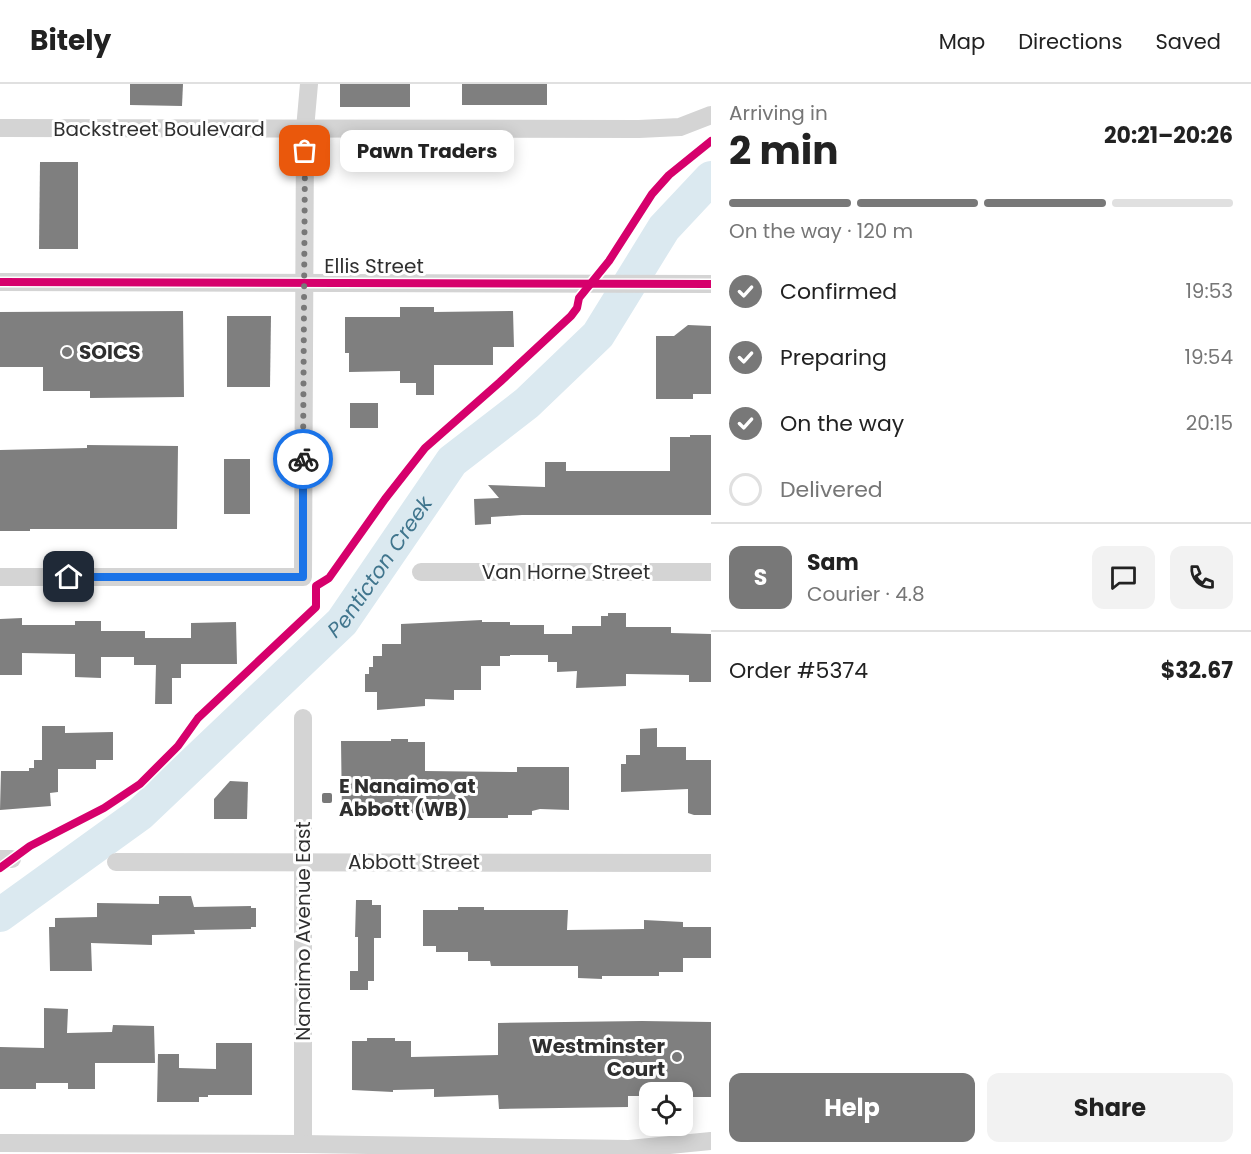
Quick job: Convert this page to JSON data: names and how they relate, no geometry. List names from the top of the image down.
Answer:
{
  "streets": {
    "street": [
      "Backstreet Boulevard",
      "Ellis Street",
      "Van Horne Street",
      "Abbott Street",
      "Nanaimo Avenue East"
    ]
  },
  "crossings": [
    ["Abbott Street", "Nanaimo Avenue East"]
  ],
  "water": ["Penticton Creek"],
  "places": {
    "other": ["Pawn Traders", "SOICS", "Westminster Court"],
    "transit": ["E Nanaimo at Abbott (WB)"]
  },
  "page": {
    "header": "Bitely",
    "nav": ["Map", "Directions", "Saved"],
    "heading": ["2 min", "Arriving in", "20:21–20:26"],
    "panel": [
      "Sam",
      "Courier · 4.8",
      "Order #5374",
      "$32.67"
    ],
    "bubble": "Pawn Traders",
    "bar": "On the way · 120 m",
    "list": [
      ["Confirmed", "19:53"],
      ["Preparing", "19:54"],
      ["On the way", "20:15"],
      "Delivered"
    ],
    "round": "S",
    "buttons": ["Help", "Share"]
  }
}
